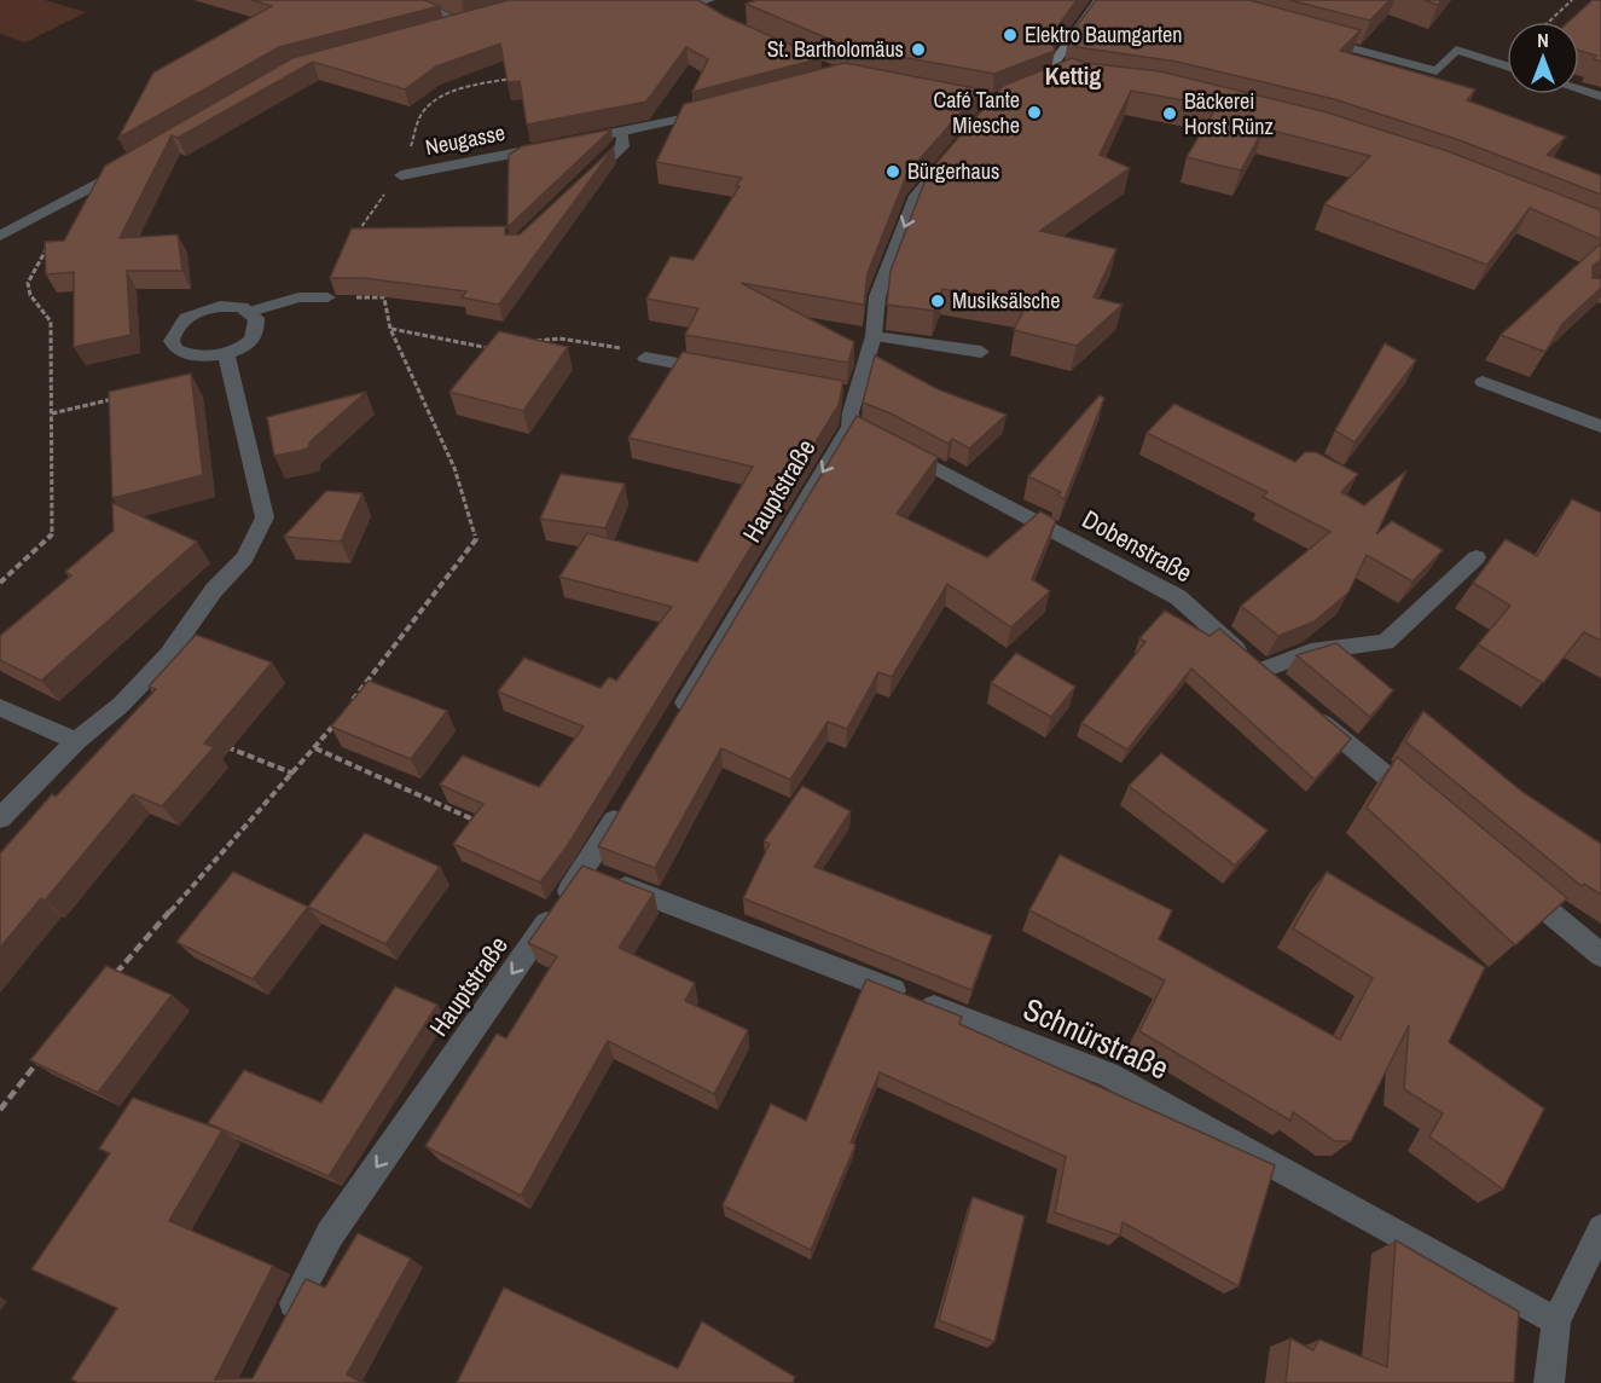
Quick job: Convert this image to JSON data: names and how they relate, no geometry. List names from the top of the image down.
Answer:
{
  "streets": {
    "street": [
      "Neugasse",
      "Hauptstraße",
      "Dobenstraße",
      "Schnürstraße"
    ]
  },
  "crossings": [
    ["Hauptstraße", "Schnürstraße"]
  ],
  "one_way": ["Hauptstraße"],
  "districts": ["Kettig"],
  "places": [
    "Elektro Baumgarten",
    "St. Bartholomäus",
    "Café Tante Miesche",
    "Bäckerei Horst Rünz",
    "Bürgerhaus",
    "Musiksälsche"
  ],
  "north": "top"
}
